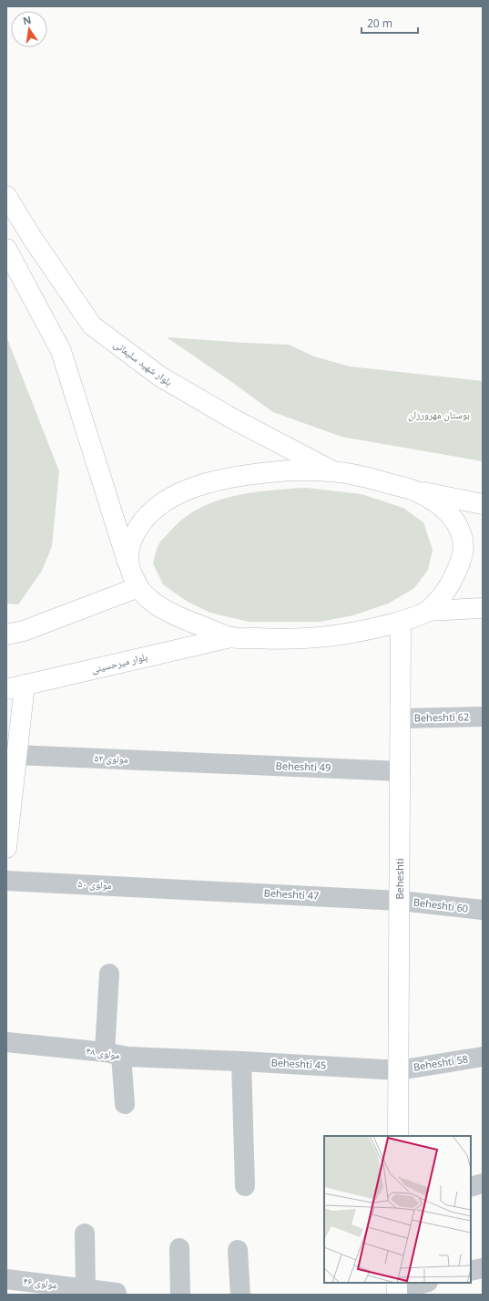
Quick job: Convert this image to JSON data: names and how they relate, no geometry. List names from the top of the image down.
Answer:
{
  "streets": {
    "main road": ["بلوار شهید سلیمانی", "بلوار میرحسینی", "Beheshti"],
    "street": [
      "Beheshti 62",
      "مولوی ۵۲",
      "Beheshti 49",
      "مولوی ۵۰",
      "Beheshti 47",
      "Beheshti 60",
      "مولوی ۴۸",
      "Beheshti 58",
      "Beheshti 45",
      "مولوی ۴۶"
    ]
  },
  "crossings": [
    ["Beheshti 62", "Beheshti"],
    ["مولوی ۵۲", "Beheshti 49"],
    ["Beheshti 49", "Beheshti"],
    ["Beheshti", "Beheshti 47"],
    ["Beheshti", "Beheshti 60"],
    ["Beheshti", "Beheshti 58"],
    ["Beheshti", "Beheshti 45"],
    ["مولوی ۵۰", "Beheshti 47"],
    ["Beheshti 47", "Beheshti 60"],
    ["مولوی ۴۸", "Beheshti 45"],
    ["Beheshti 58", "Beheshti 45"]
  ],
  "parks": ["بوستان مهرورزان"],
  "scale_bar": "20 m",
  "north": "top"
}
